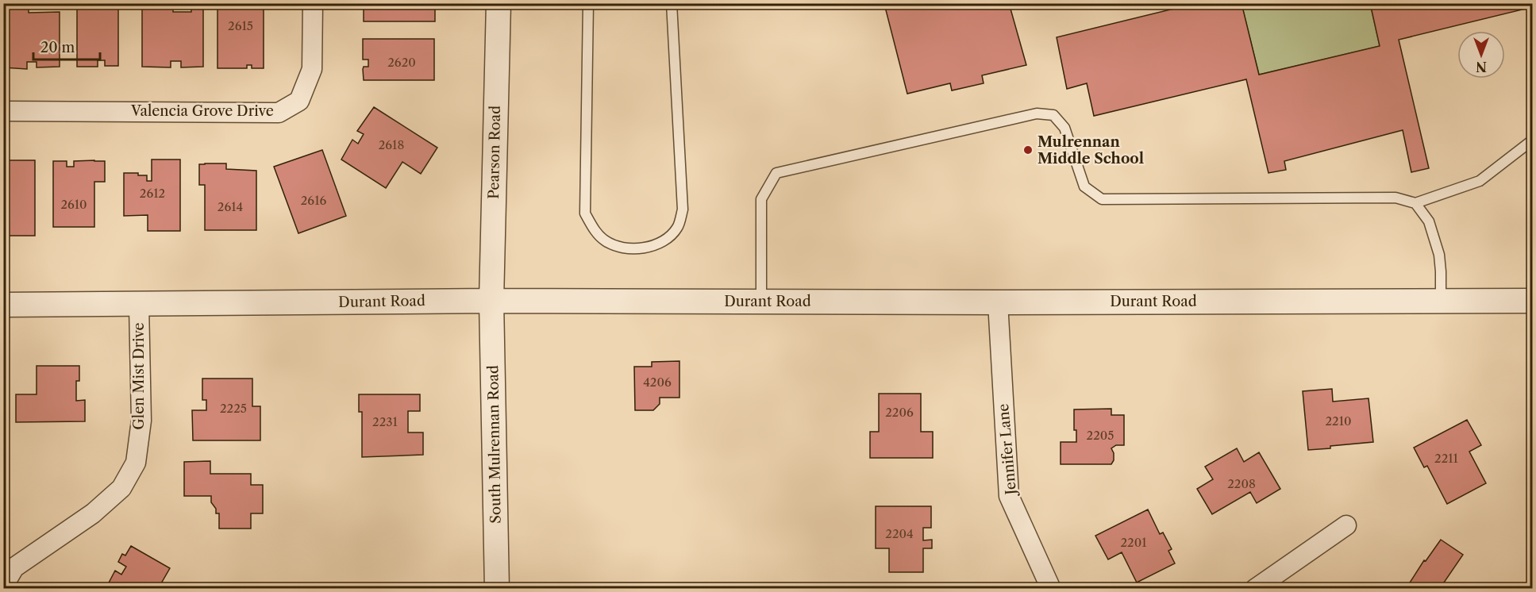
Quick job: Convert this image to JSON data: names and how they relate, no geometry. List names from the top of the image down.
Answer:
{
  "streets": {
    "street": [
      "Valencia Grove Drive",
      "Pearson Road",
      "Durant Road",
      "Glen Mist Drive",
      "South Mulrennan Road",
      "Jennifer Lane"
    ]
  },
  "crossings": [
    ["Pearson Road", "Durant Road"],
    ["Pearson Road", "South Mulrennan Road"],
    ["Durant Road", "Glen Mist Drive"],
    ["Durant Road", "South Mulrennan Road"],
    ["Durant Road", "Jennifer Lane"]
  ],
  "places": ["Mulrennan Middle School"],
  "house_numbers": [
    "2615",
    "2620",
    "2618",
    "2612",
    "2616",
    "2610",
    "2614",
    "4206",
    "2225",
    "2206",
    "2210",
    "2231",
    "2205",
    "2211",
    "2208",
    "2204",
    "2201"
  ],
  "scale_bar": "20 m",
  "north": "bottom"
}
